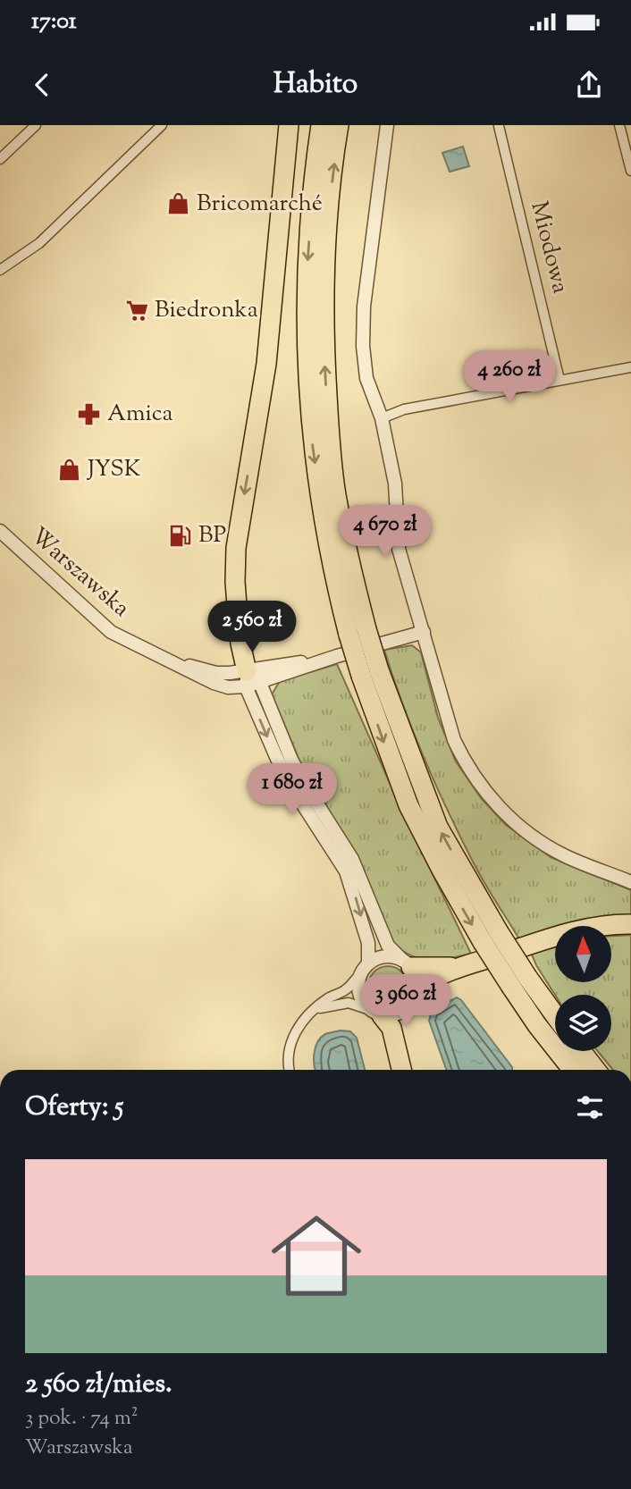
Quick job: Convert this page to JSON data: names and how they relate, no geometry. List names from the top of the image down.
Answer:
{
  "streets": {
    "street": ["Miodowa", "Warszawska"]
  },
  "places": {
    "shop": ["Bricomarché", "JYSK"],
    "supermarket": ["Biedronka"],
    "pharmacy": ["Amica"],
    "fuel station": ["BP"]
  },
  "north": "top",
  "page": {
    "status": "17:01",
    "header": "Habito",
    "price": [
      "4 260 zł",
      "4 670 zł",
      "2 560 zł",
      "1 680 zł",
      "3 960 zł"
    ],
    "heading": "Oferty: 5",
    "list": [
      {
        "name": "2 560 zł/mies.",
        "note": "3 pok. · 74 m² · Warszawska"
      }
    ]
  }
}
